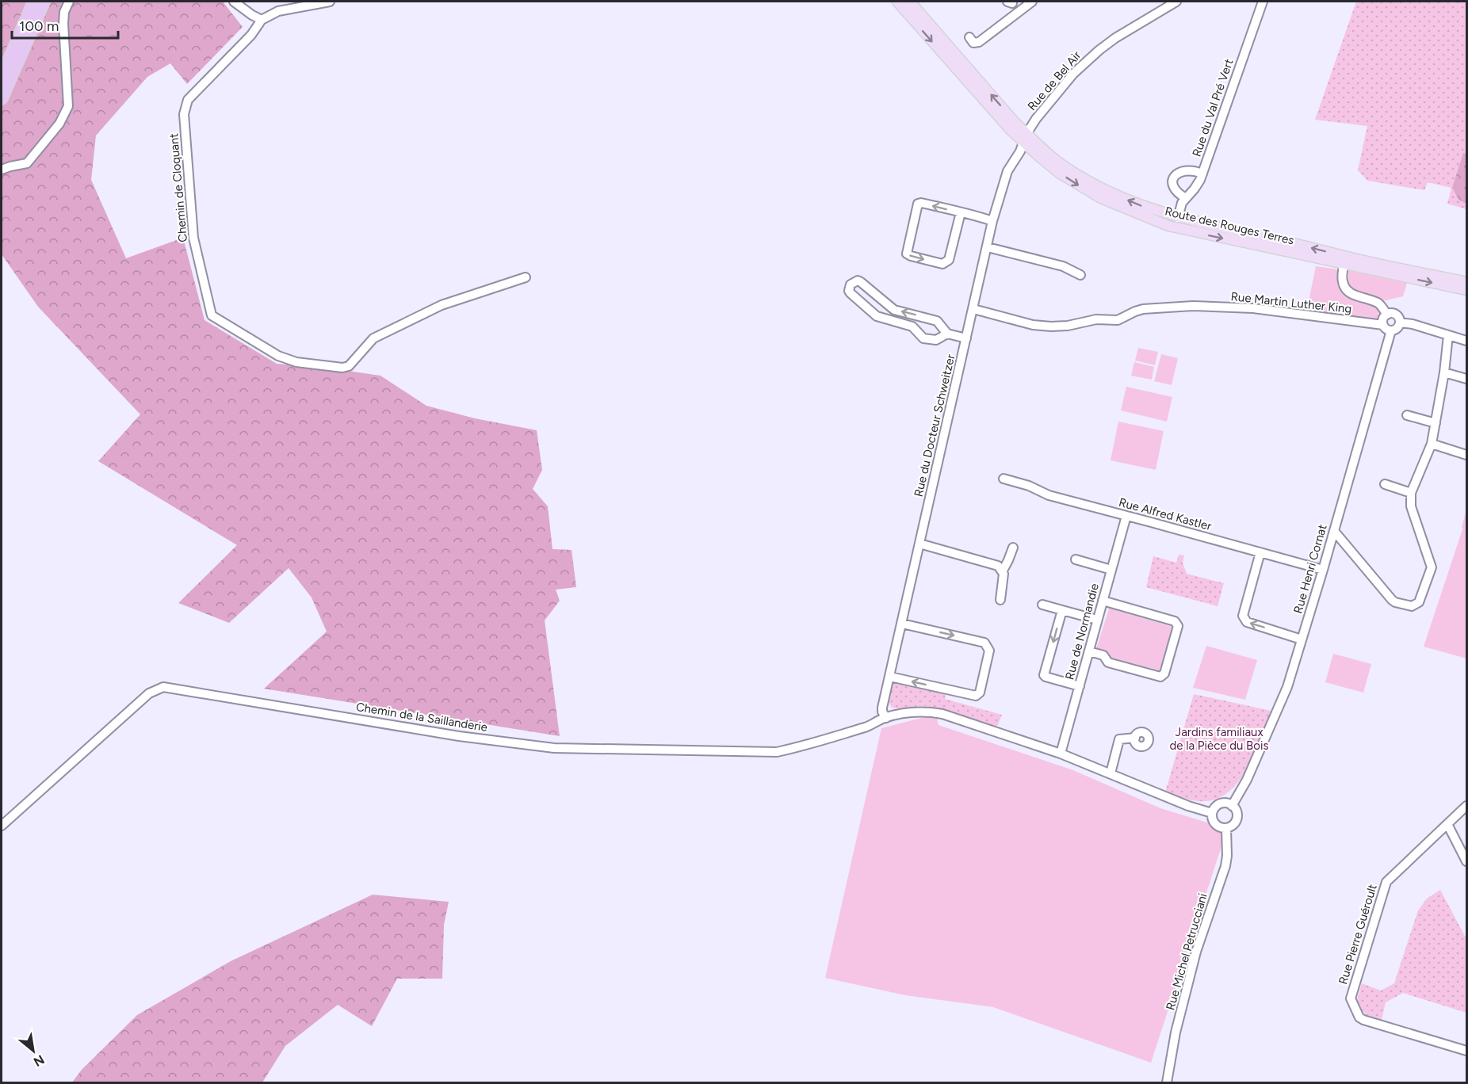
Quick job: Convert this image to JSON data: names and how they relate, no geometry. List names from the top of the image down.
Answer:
{
  "streets": {
    "main road": ["Route des Rouges Terres"],
    "street": [
      "Rue de Bel Air",
      "Rue du Val Pré Vert",
      "Chemin de Cloquant",
      "Rue Martin Luther King",
      "Rue du Docteur Schweitzer",
      "Rue Alfred Kastler",
      "Rue Henri Cornat",
      "Rue de Normandie",
      "Chemin de la Saillanderie",
      "Rue Pierre Guéroult",
      "Rue Michel Petrucciani"
    ]
  },
  "crossings": [
    ["Rue de Bel Air", "Route des Rouges Terres"],
    ["Rue de Bel Air", "Rue du Docteur Schweitzer"],
    ["Rue du Val Pré Vert", "Route des Rouges Terres"],
    ["Route des Rouges Terres", "Rue du Docteur Schweitzer"],
    ["Rue Martin Luther King", "Rue du Docteur Schweitzer"],
    ["Rue Martin Luther King", "Rue Henri Cornat"],
    ["Rue du Docteur Schweitzer", "Chemin de la Saillanderie"],
    ["Rue Alfred Kastler", "Rue Henri Cornat"],
    ["Rue Alfred Kastler", "Rue de Normandie"],
    ["Rue Henri Cornat", "Rue Michel Petrucciani"]
  ],
  "parks": ["Jardins familiaux de la Pièce du Bois"],
  "scale_bar": "100 m",
  "north": "bottom right"
}
